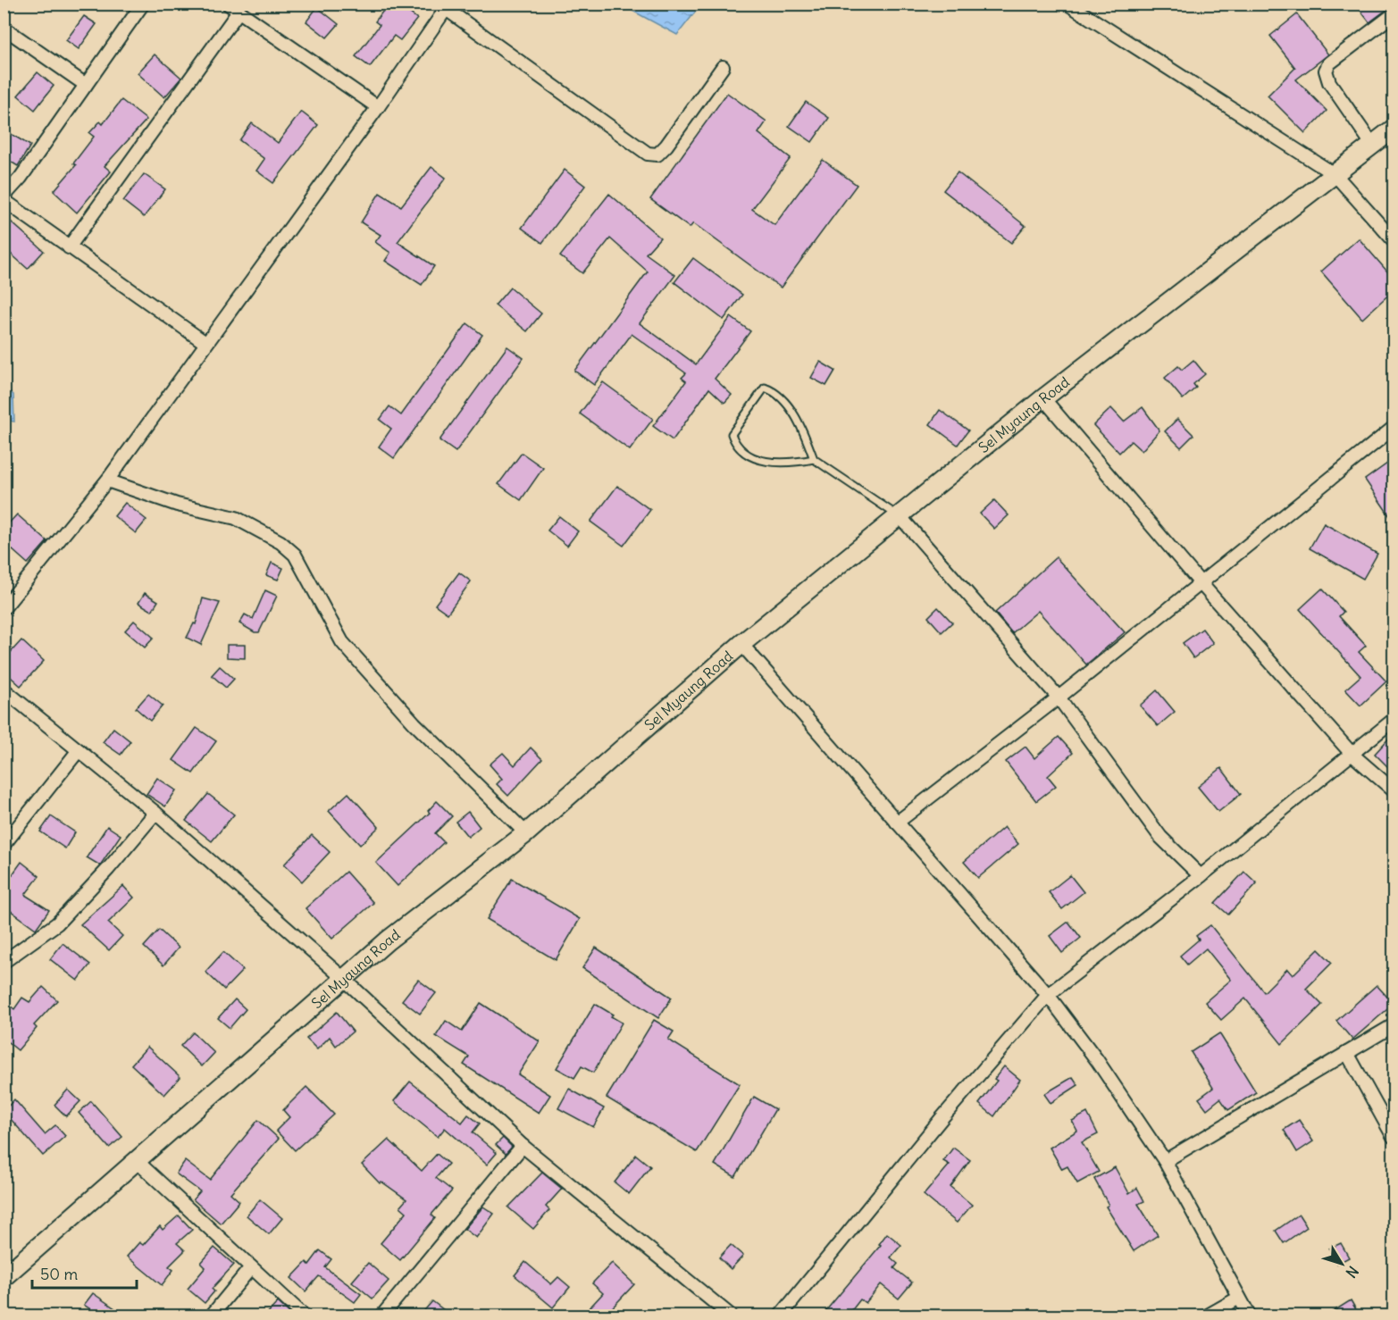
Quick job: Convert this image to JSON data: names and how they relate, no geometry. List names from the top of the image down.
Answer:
{
  "streets": {
    "main road": ["Sel Myaung Road"]
  },
  "scale_bar": "50 m",
  "north": "bottom right"
}
